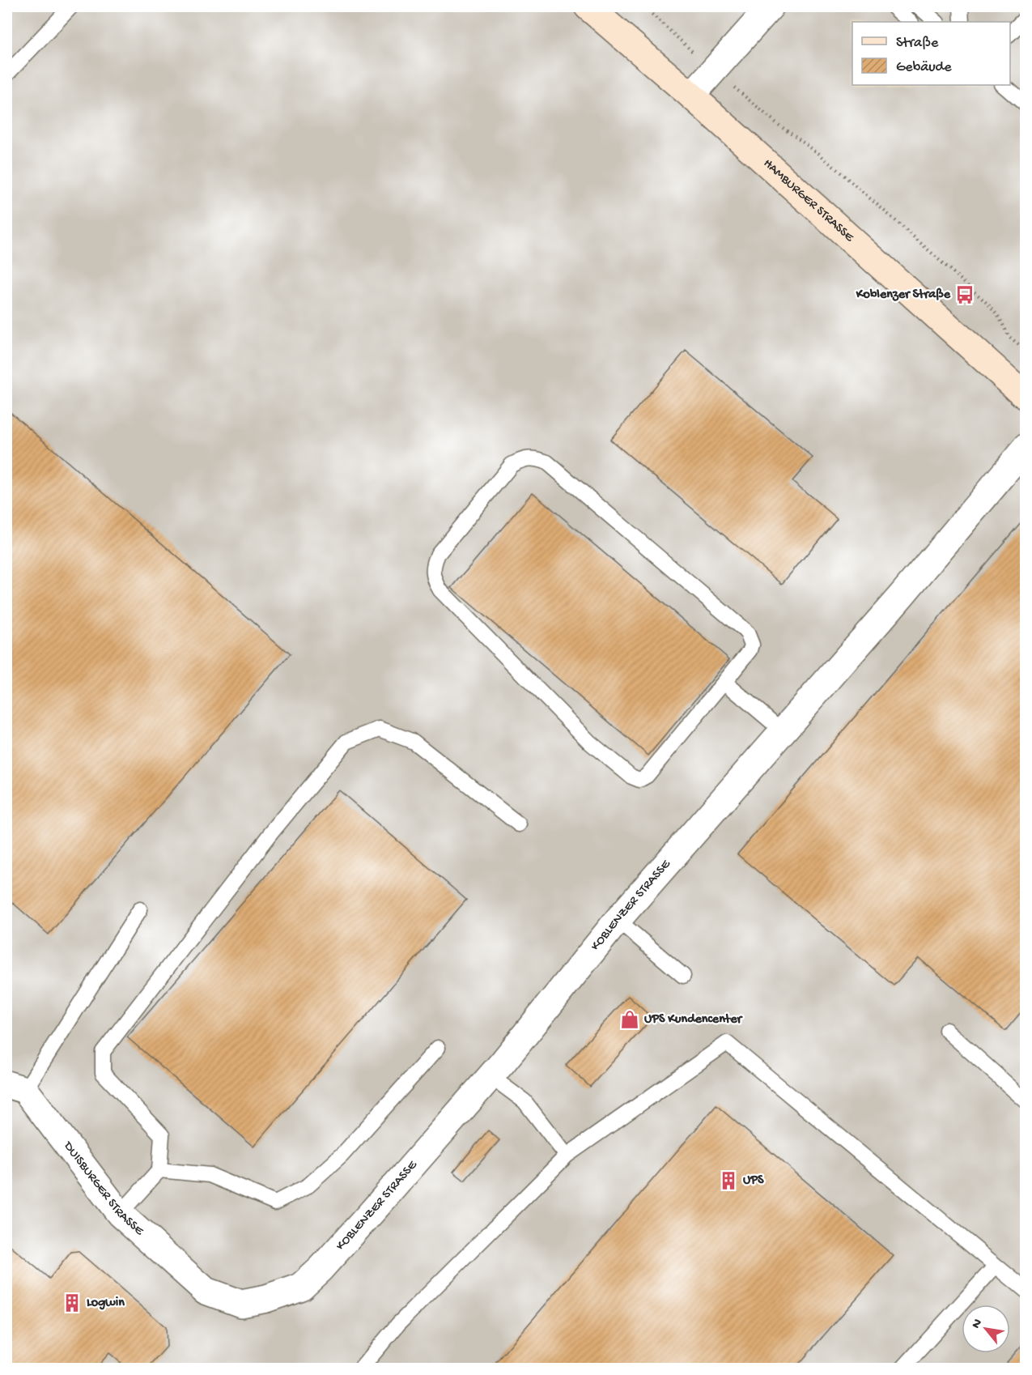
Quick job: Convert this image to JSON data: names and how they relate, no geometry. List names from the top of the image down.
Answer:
{
  "streets": {
    "street": ["HAMBURGER STRASSE", "KOBLENZER STRASSE", "DUISBURGER STRASSE"]
  },
  "crossings": [
    ["KOBLENZER STRASSE", "DUISBURGER STRASSE"]
  ],
  "places": {
    "bus stop": ["Koblenzer Straße"],
    "shop": ["UPS Kundencenter"],
    "building": ["UPS", "Logwin"]
  },
  "legend": ["Straße", "Gebäude"],
  "north": "top left"
}
